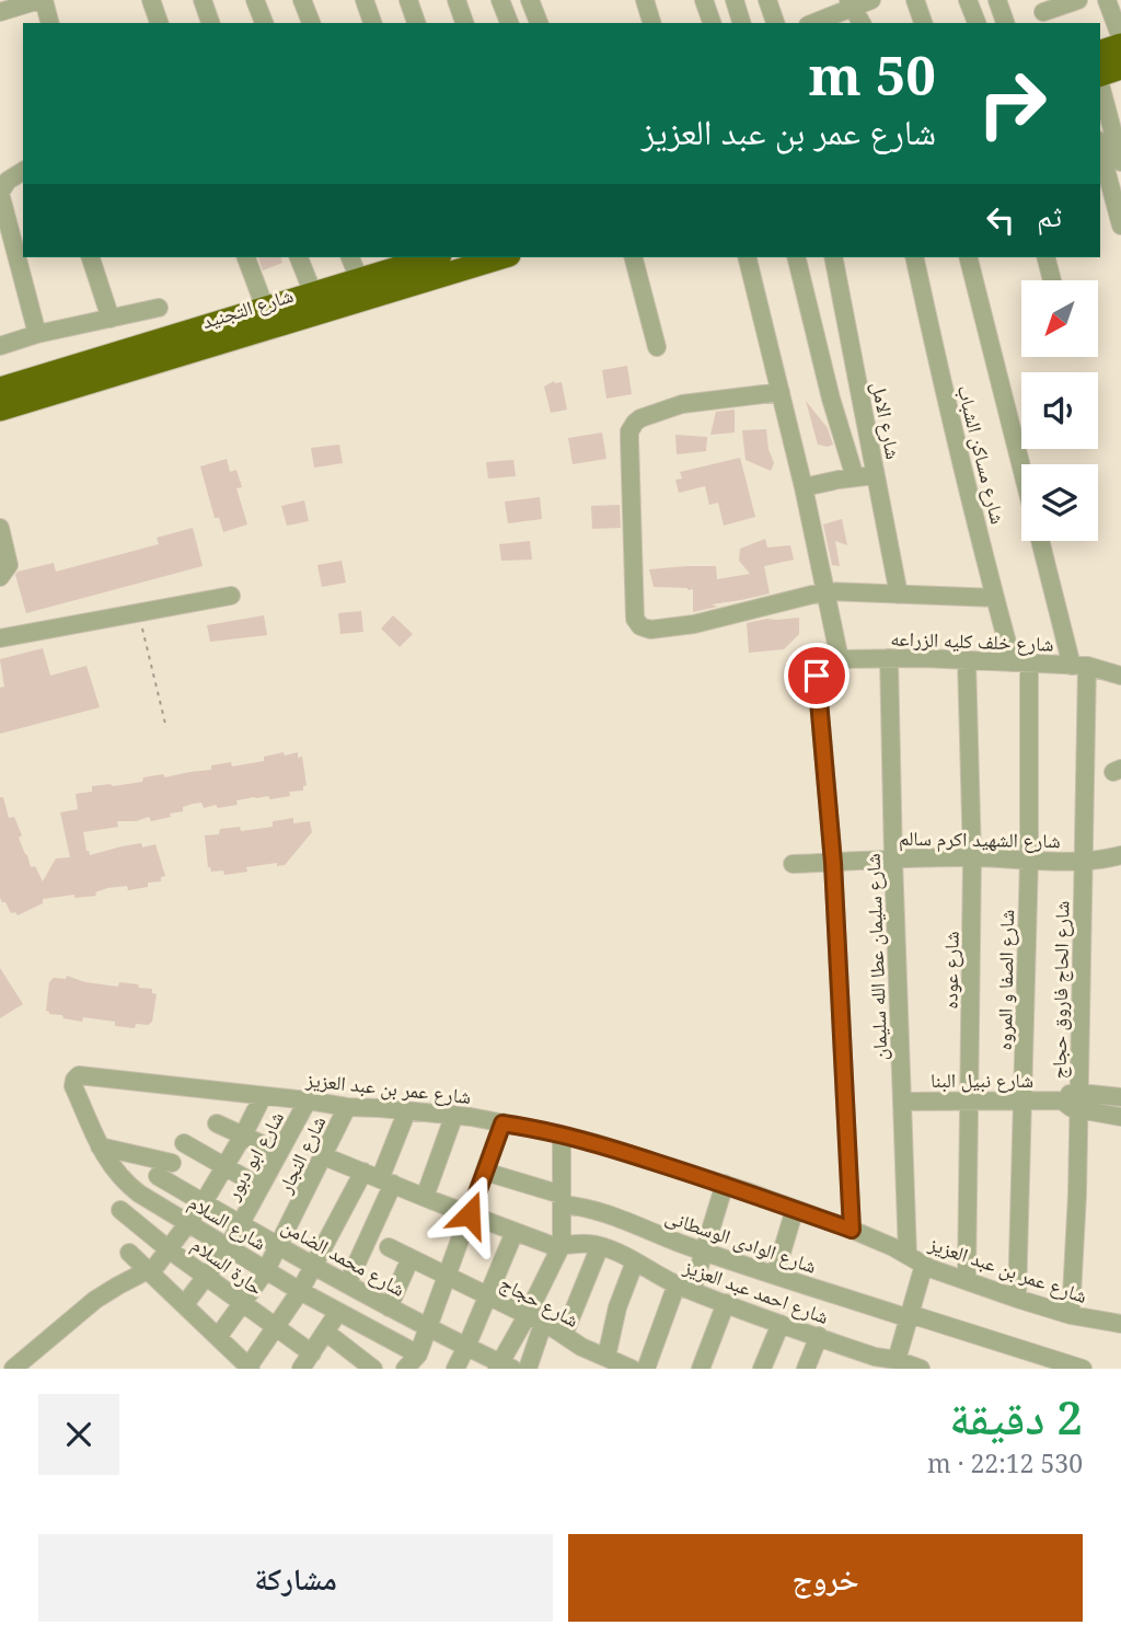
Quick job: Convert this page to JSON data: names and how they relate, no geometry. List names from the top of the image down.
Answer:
{
  "streets": {
    "highway": ["شارع التجنيد"],
    "street": [
      "شارع الامل",
      "شارع مساكن الشباب",
      "شارع خلف كليه الزراعه",
      "شارع الشهيد اكرم سالم",
      "شارع سليمان عطا الله سليمان",
      "شارع عوده",
      "شارع الصفا و المروه",
      "شارع الحاج فاروق حجاج",
      "شارع نبيل البنا",
      "شارع عمر بن عبد العزيز",
      "شارع النجار",
      "شارع ابو دبور",
      "شارع السلام",
      "شارع الوادى الوسطانى",
      "شارع محمد الضامن",
      "حارة السلام",
      "شارع احمد عبد العزيز",
      "شارع حجاج"
    ]
  },
  "crossings": [
    ["شارع مساكن الشباب", "شارع خلف كليه الزراعه"],
    ["شارع مساكن الشباب", "شارع الصفا و المروه"],
    ["شارع خلف كليه الزراعه", "شارع الشهيد اكرم سالم"],
    ["شارع خلف كليه الزراعه", "شارع سليمان عطا الله سليمان"],
    ["شارع خلف كليه الزراعه", "شارع عوده"],
    ["شارع خلف كليه الزراعه", "شارع الصفا و المروه"],
    ["شارع خلف كليه الزراعه", "شارع الحاج فاروق حجاج"],
    ["شارع الشهيد اكرم سالم", "شارع سليمان عطا الله سليمان"],
    ["شارع الشهيد اكرم سالم", "شارع عوده"],
    ["شارع الشهيد اكرم سالم", "شارع الصفا و المروه"],
    ["شارع الشهيد اكرم سالم", "شارع الحاج فاروق حجاج"],
    ["شارع سليمان عطا الله سليمان", "شارع نبيل البنا"],
    ["شارع سليمان عطا الله سليمان", "شارع عمر بن عبد العزيز"],
    ["شارع عوده", "شارع نبيل البنا"],
    ["شارع عوده", "شارع عمر بن عبد العزيز"],
    ["شارع الصفا و المروه", "شارع نبيل البنا"],
    ["شارع الصفا و المروه", "شارع عمر بن عبد العزيز"],
    ["شارع الحاج فاروق حجاج", "شارع نبيل البنا"],
    ["شارع الحاج فاروق حجاج", "شارع عمر بن عبد العزيز"],
    ["شارع عمر بن عبد العزيز", "شارع النجار"],
    ["شارع عمر بن عبد العزيز", "شارع ابو دبور"],
    ["شارع عمر بن عبد العزيز", "شارع السلام"],
    ["شارع النجار", "شارع السلام"],
    ["شارع النجار", "شارع محمد الضامن"],
    ["شارع النجار", "حارة السلام"],
    ["شارع النجار", "شارع احمد عبد العزيز"],
    ["شارع ابو دبور", "شارع السلام"],
    ["شارع ابو دبور", "شارع محمد الضامن"],
    ["شارع ابو دبور", "حارة السلام"]
  ],
  "north": "bottom left",
  "page": {
    "turn": ["50 m", "شارع عمر بن عبد العزيز"],
    "then": "ثم",
    "heading": ["2 دقيقة", "530 m · 22:12"],
    "buttons": ["خروج", "مشاركة"]
  }
}
